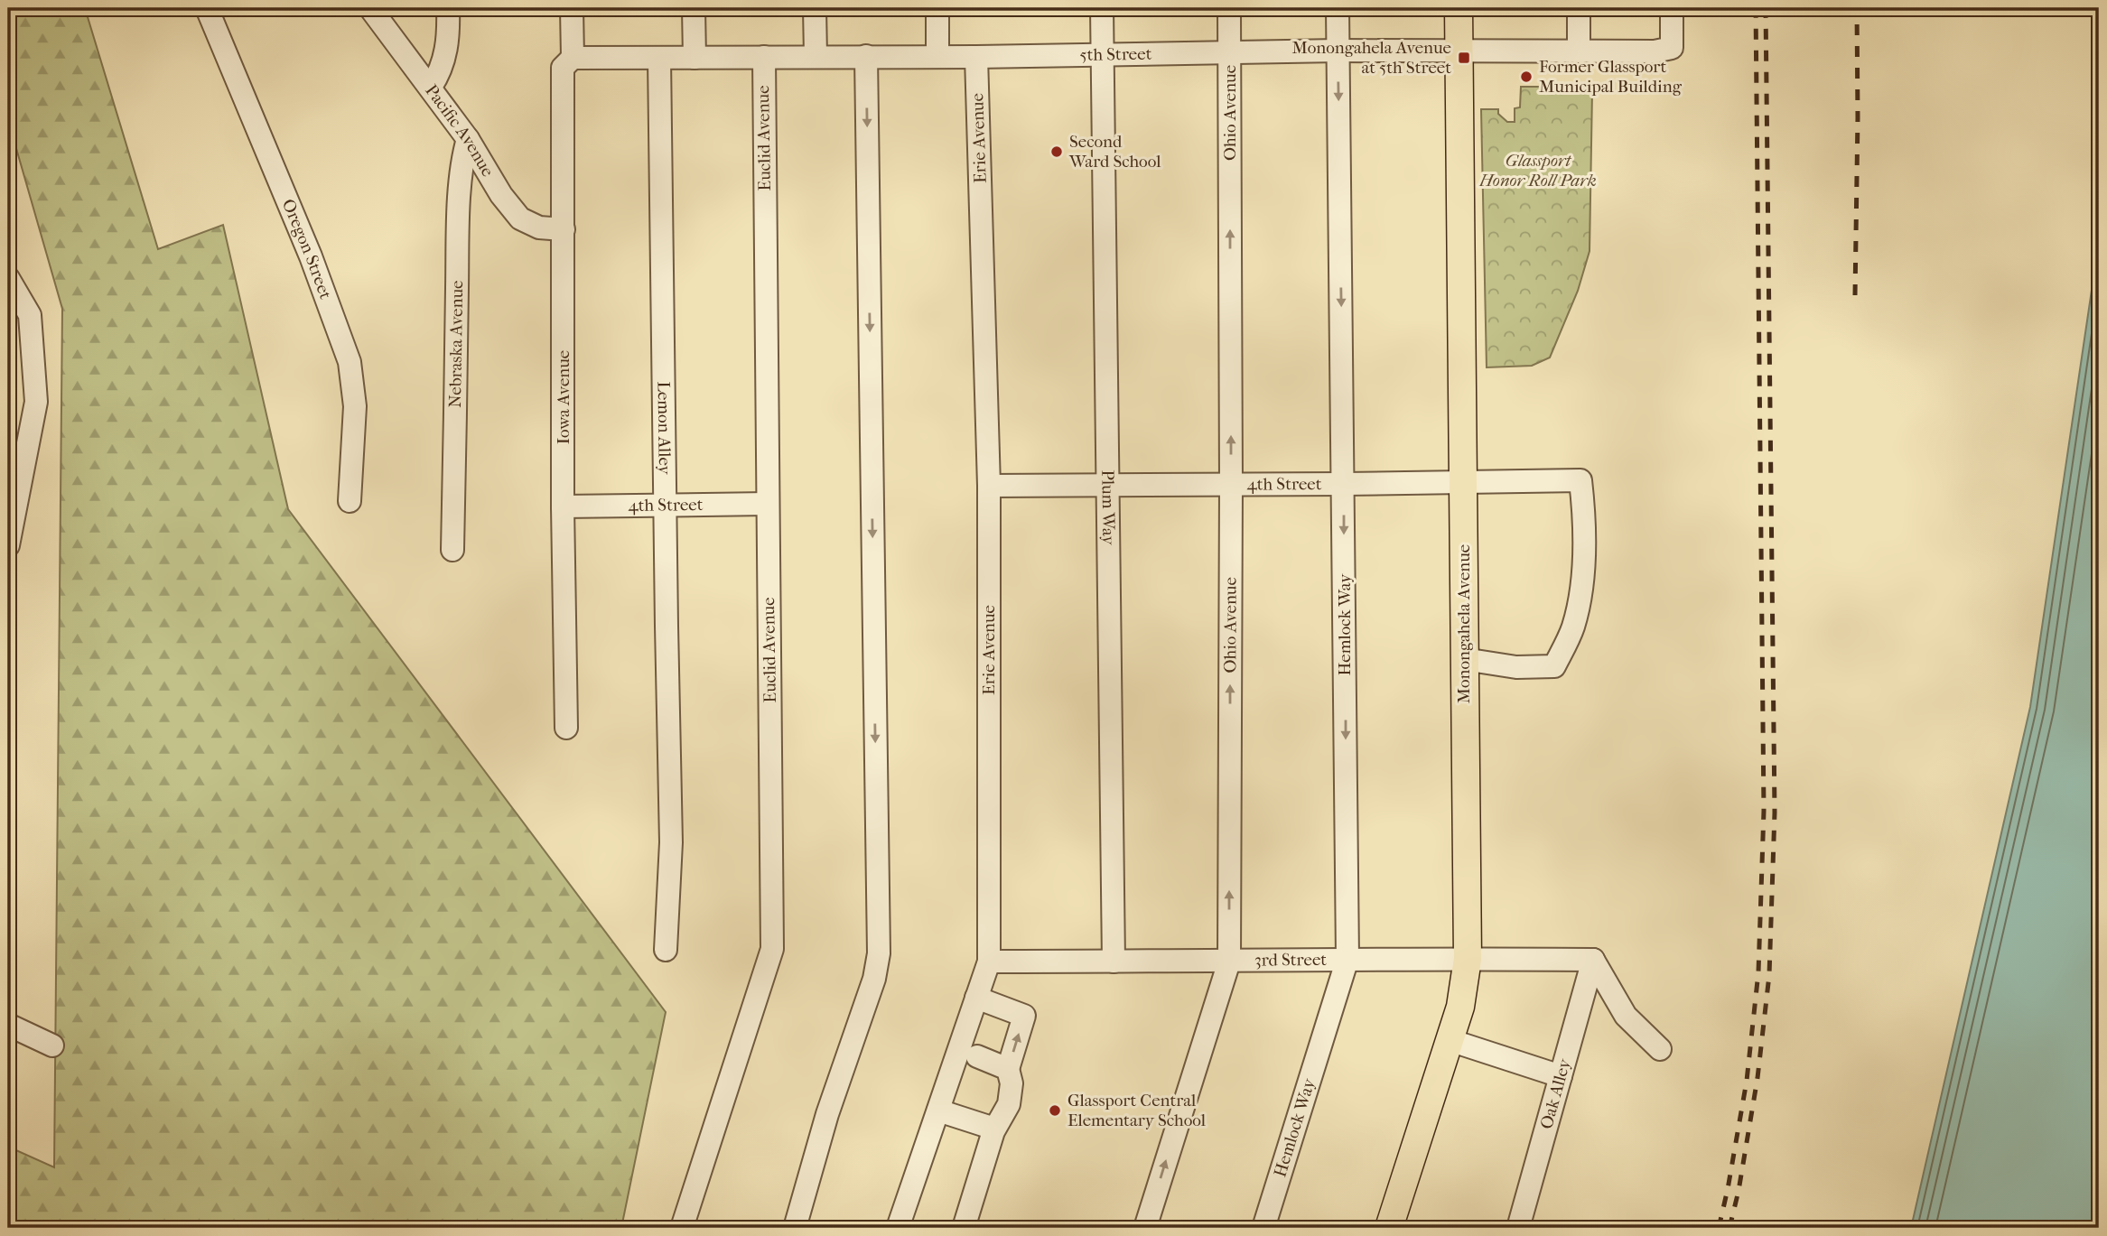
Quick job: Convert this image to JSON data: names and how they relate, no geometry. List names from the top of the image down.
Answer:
{
  "streets": {
    "main road": ["Monongahela Avenue"],
    "street": [
      "5th Street",
      "Ohio Avenue",
      "Pacific Avenue",
      "Euclid Avenue",
      "Erie Avenue",
      "Oregon Street",
      "Nebraska Avenue",
      "Iowa Avenue",
      "Lemon Alley",
      "4th Street",
      "Plum Way",
      "Hemlock Way",
      "3rd Street",
      "Oak Alley"
    ]
  },
  "crossings": [
    ["5th Street", "Ohio Avenue"],
    ["5th Street", "Euclid Avenue"],
    ["5th Street", "Erie Avenue"],
    ["5th Street", "Iowa Avenue"],
    ["5th Street", "Lemon Alley"],
    ["5th Street", "Plum Way"],
    ["5th Street", "Monongahela Avenue"],
    ["5th Street", "Hemlock Way"],
    ["Ohio Avenue", "4th Street"],
    ["Ohio Avenue", "3rd Street"],
    ["Pacific Avenue", "Nebraska Avenue"],
    ["Pacific Avenue", "Iowa Avenue"],
    ["Euclid Avenue", "4th Street"],
    ["Erie Avenue", "4th Street"],
    ["Erie Avenue", "3rd Street"],
    ["Iowa Avenue", "4th Street"],
    ["Lemon Alley", "4th Street"],
    ["4th Street", "Plum Way"],
    ["4th Street", "Monongahela Avenue"],
    ["4th Street", "Hemlock Way"],
    ["Plum Way", "3rd Street"],
    ["Monongahela Avenue", "3rd Street"],
    ["Hemlock Way", "3rd Street"],
    ["3rd Street", "Oak Alley"]
  ],
  "one_way": ["Ohio Avenue", "Hemlock Way"],
  "parks": ["Glassport Honor Roll Park"],
  "places": {
    "transit": ["Monongahela Avenue at 5th Street"],
    "other": ["Former Glassport Municipal Building", "Second Ward School", "Glassport Central Elementary School"]
  }
}
